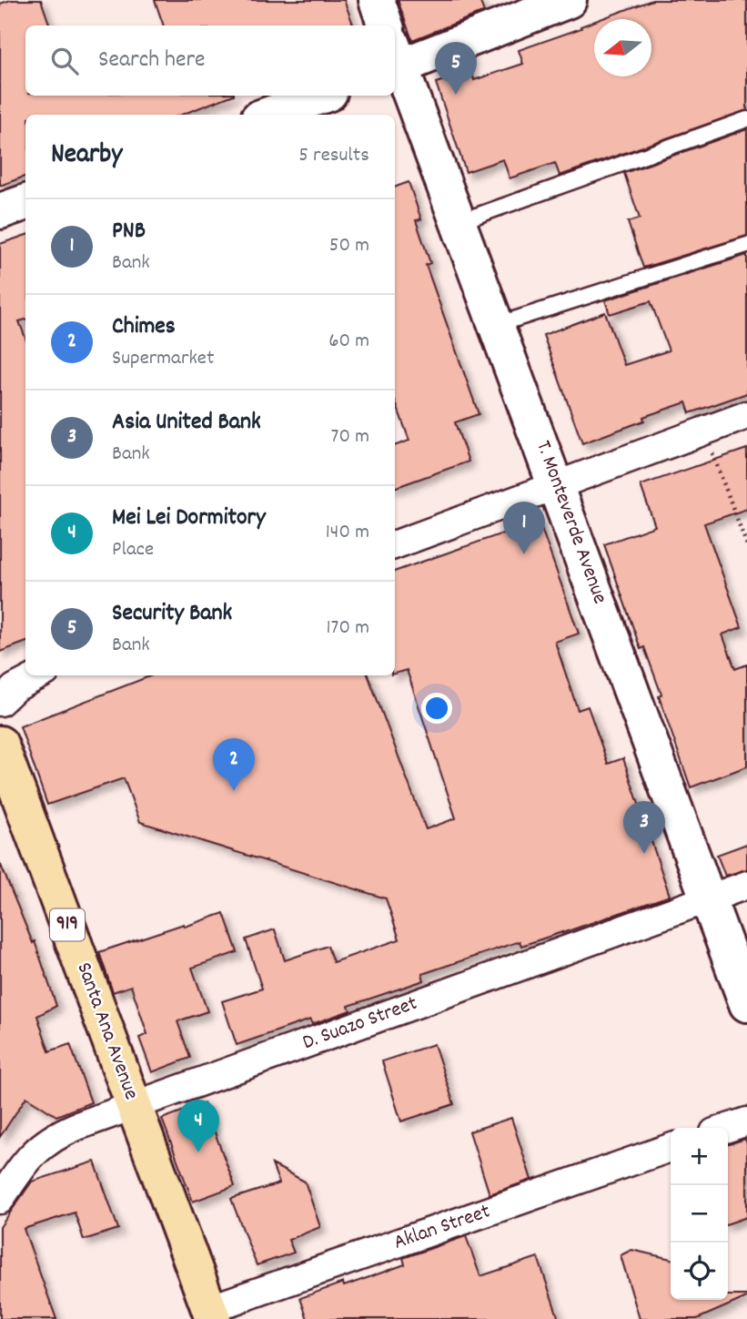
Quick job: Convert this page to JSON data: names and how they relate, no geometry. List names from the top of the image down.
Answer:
{
  "streets": {
    "main road": ["919", "Santa Ana Avenue"],
    "street": ["T. Monteverde Avenue", "D. Suazo Street", "Aklan Street"]
  },
  "crossings": [
    ["T. Monteverde Avenue", "D. Suazo Street"],
    ["D. Suazo Street", "Santa Ana Avenue"],
    ["Santa Ana Avenue", "Aklan Street"]
  ],
  "north": "left",
  "page": {
    "search": "Search here",
    "pins": [
      "5",
      "1",
      "2",
      "3",
      "4"
    ],
    "heading": ["Nearby", "5 results"],
    "list": [
      {
        "mark": "1",
        "name": "PNB",
        "note": "Bank",
        "value": "50 m"
      },
      {
        "mark": "2",
        "name": "Chimes",
        "note": "Supermarket",
        "value": "60 m"
      },
      {
        "mark": "3",
        "name": "Asia United Bank",
        "note": "Bank",
        "value": "70 m"
      },
      {
        "mark": "4",
        "name": "Mei Lei Dormitory",
        "note": "Place",
        "value": "140 m"
      },
      {
        "mark": "5",
        "name": "Security Bank",
        "note": "Bank",
        "value": "170 m"
      }
    ],
    "map_buttons": ["+", "−"]
  }
}
